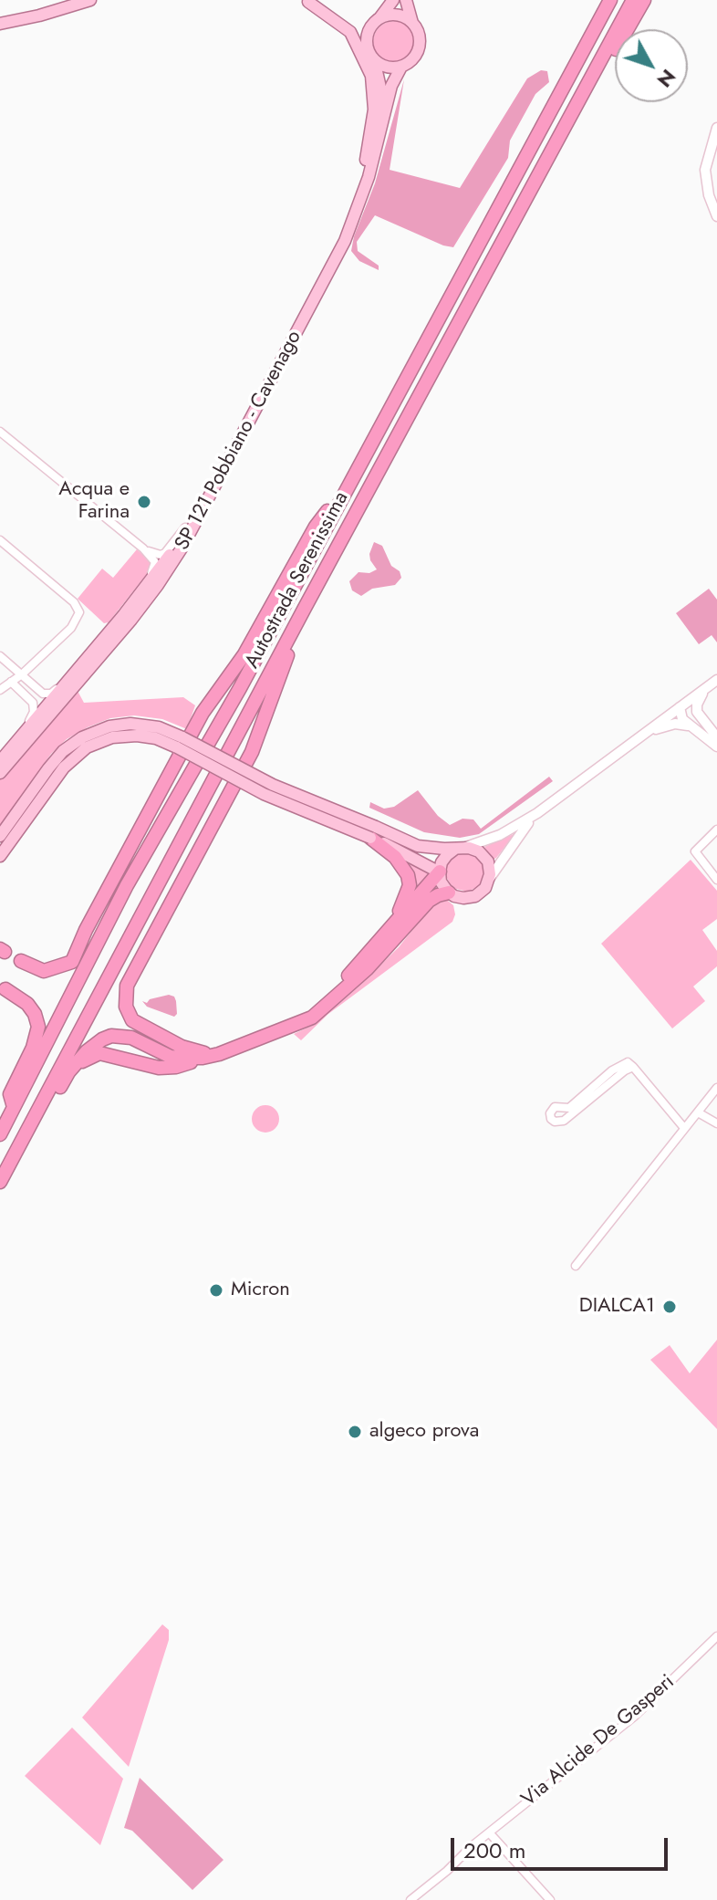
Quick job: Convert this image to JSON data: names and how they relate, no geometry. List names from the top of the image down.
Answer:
{
  "streets": {
    "highway": ["Autostrada Serenissima"],
    "main road": ["SP 121 Pobbiano - Cavenago"],
    "street": ["Via Alcide De Gasperi"]
  },
  "places": [
    "Acqua e Farina",
    "Micron",
    "DIALCA1",
    "algeco prova"
  ],
  "scale_bar": "200 m",
  "north": "bottom right"
}
